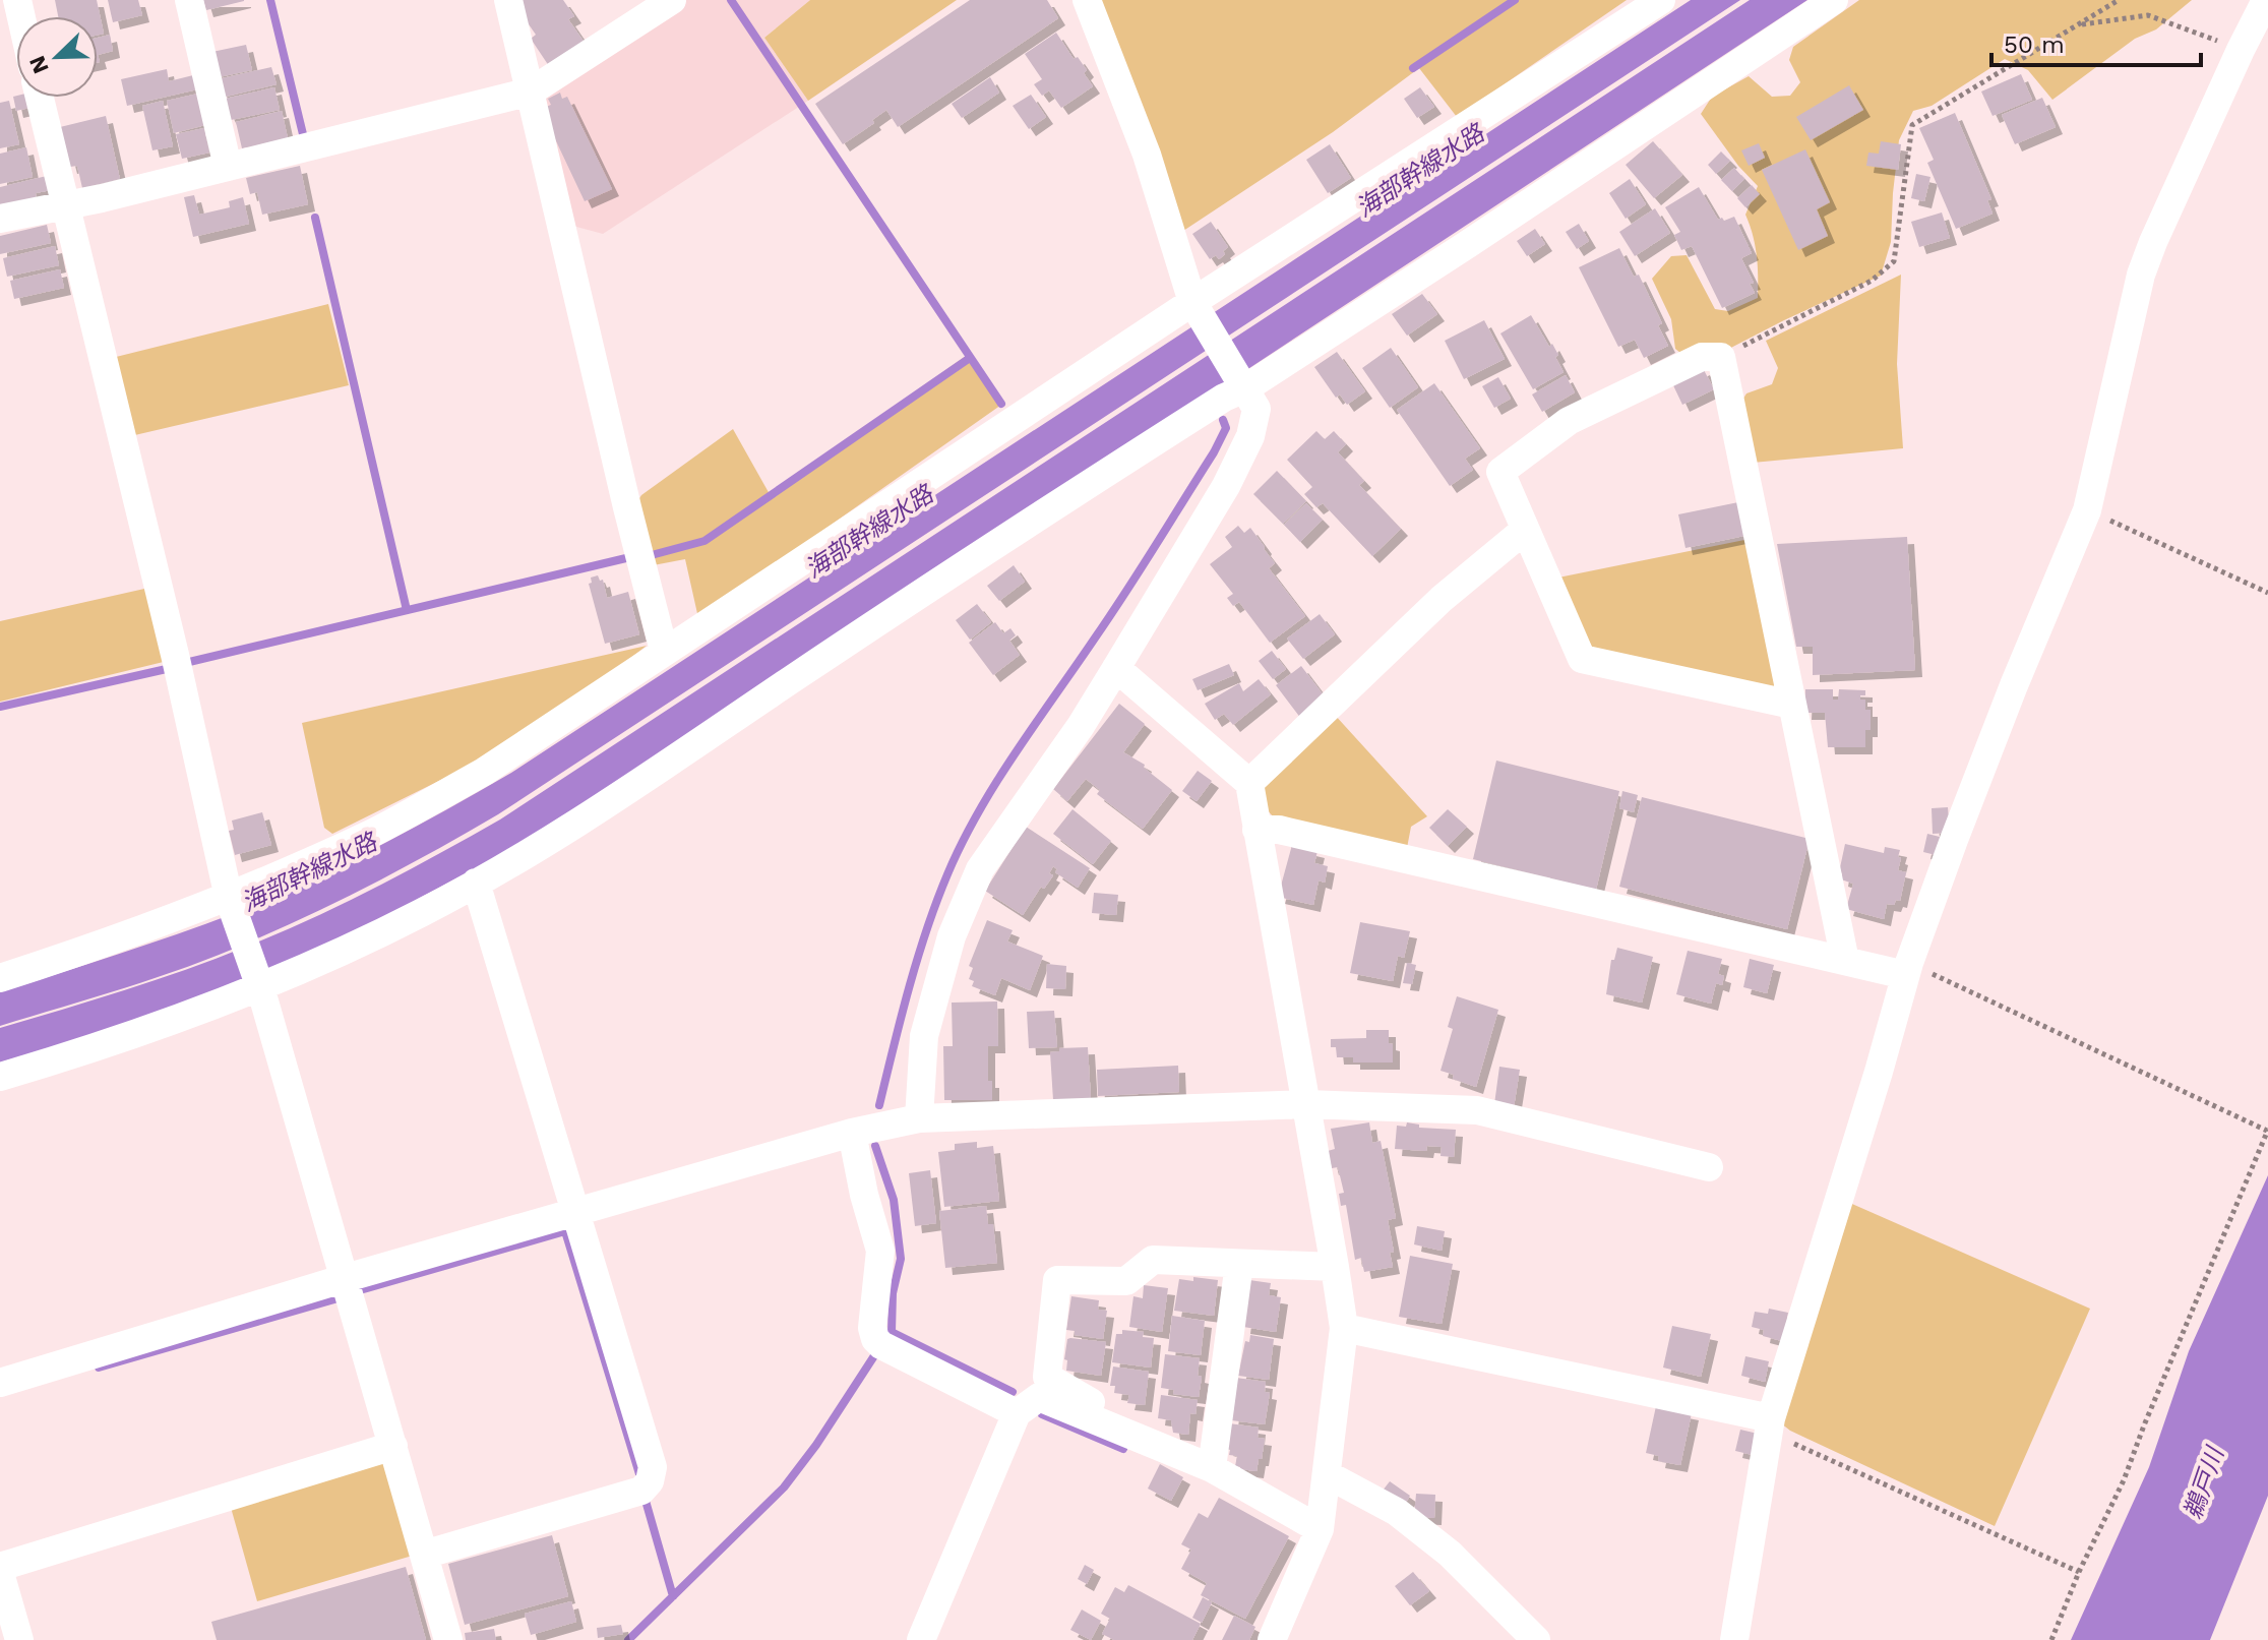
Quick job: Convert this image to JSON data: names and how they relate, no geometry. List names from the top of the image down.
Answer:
{
  "water": ["海部幹線水路", "鵜戸川"],
  "scale_bar": "50 m",
  "north": "bottom left"
}
